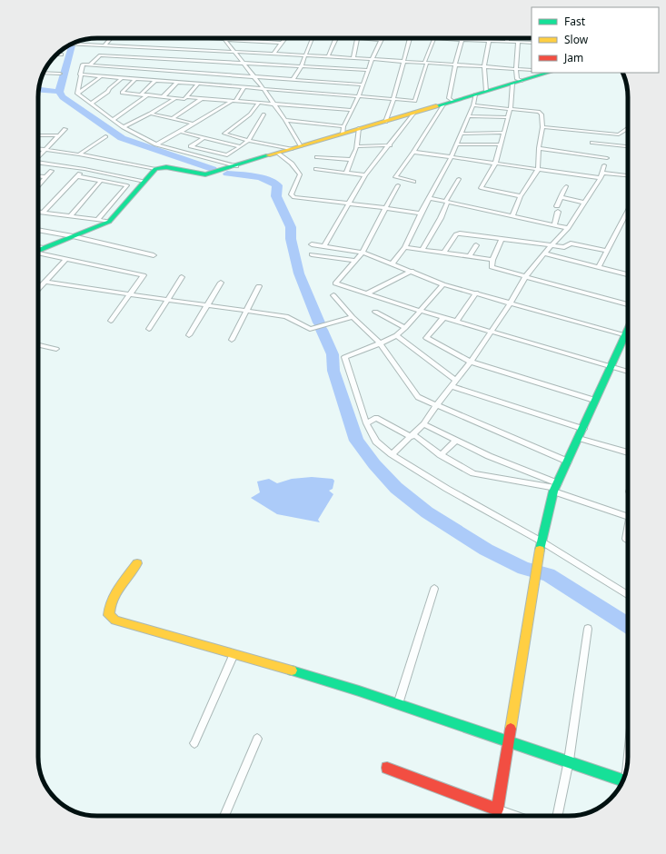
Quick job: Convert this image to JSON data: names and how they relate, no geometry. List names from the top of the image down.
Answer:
{
  "legend": ["Fast", "Slow", "Jam"]
}
